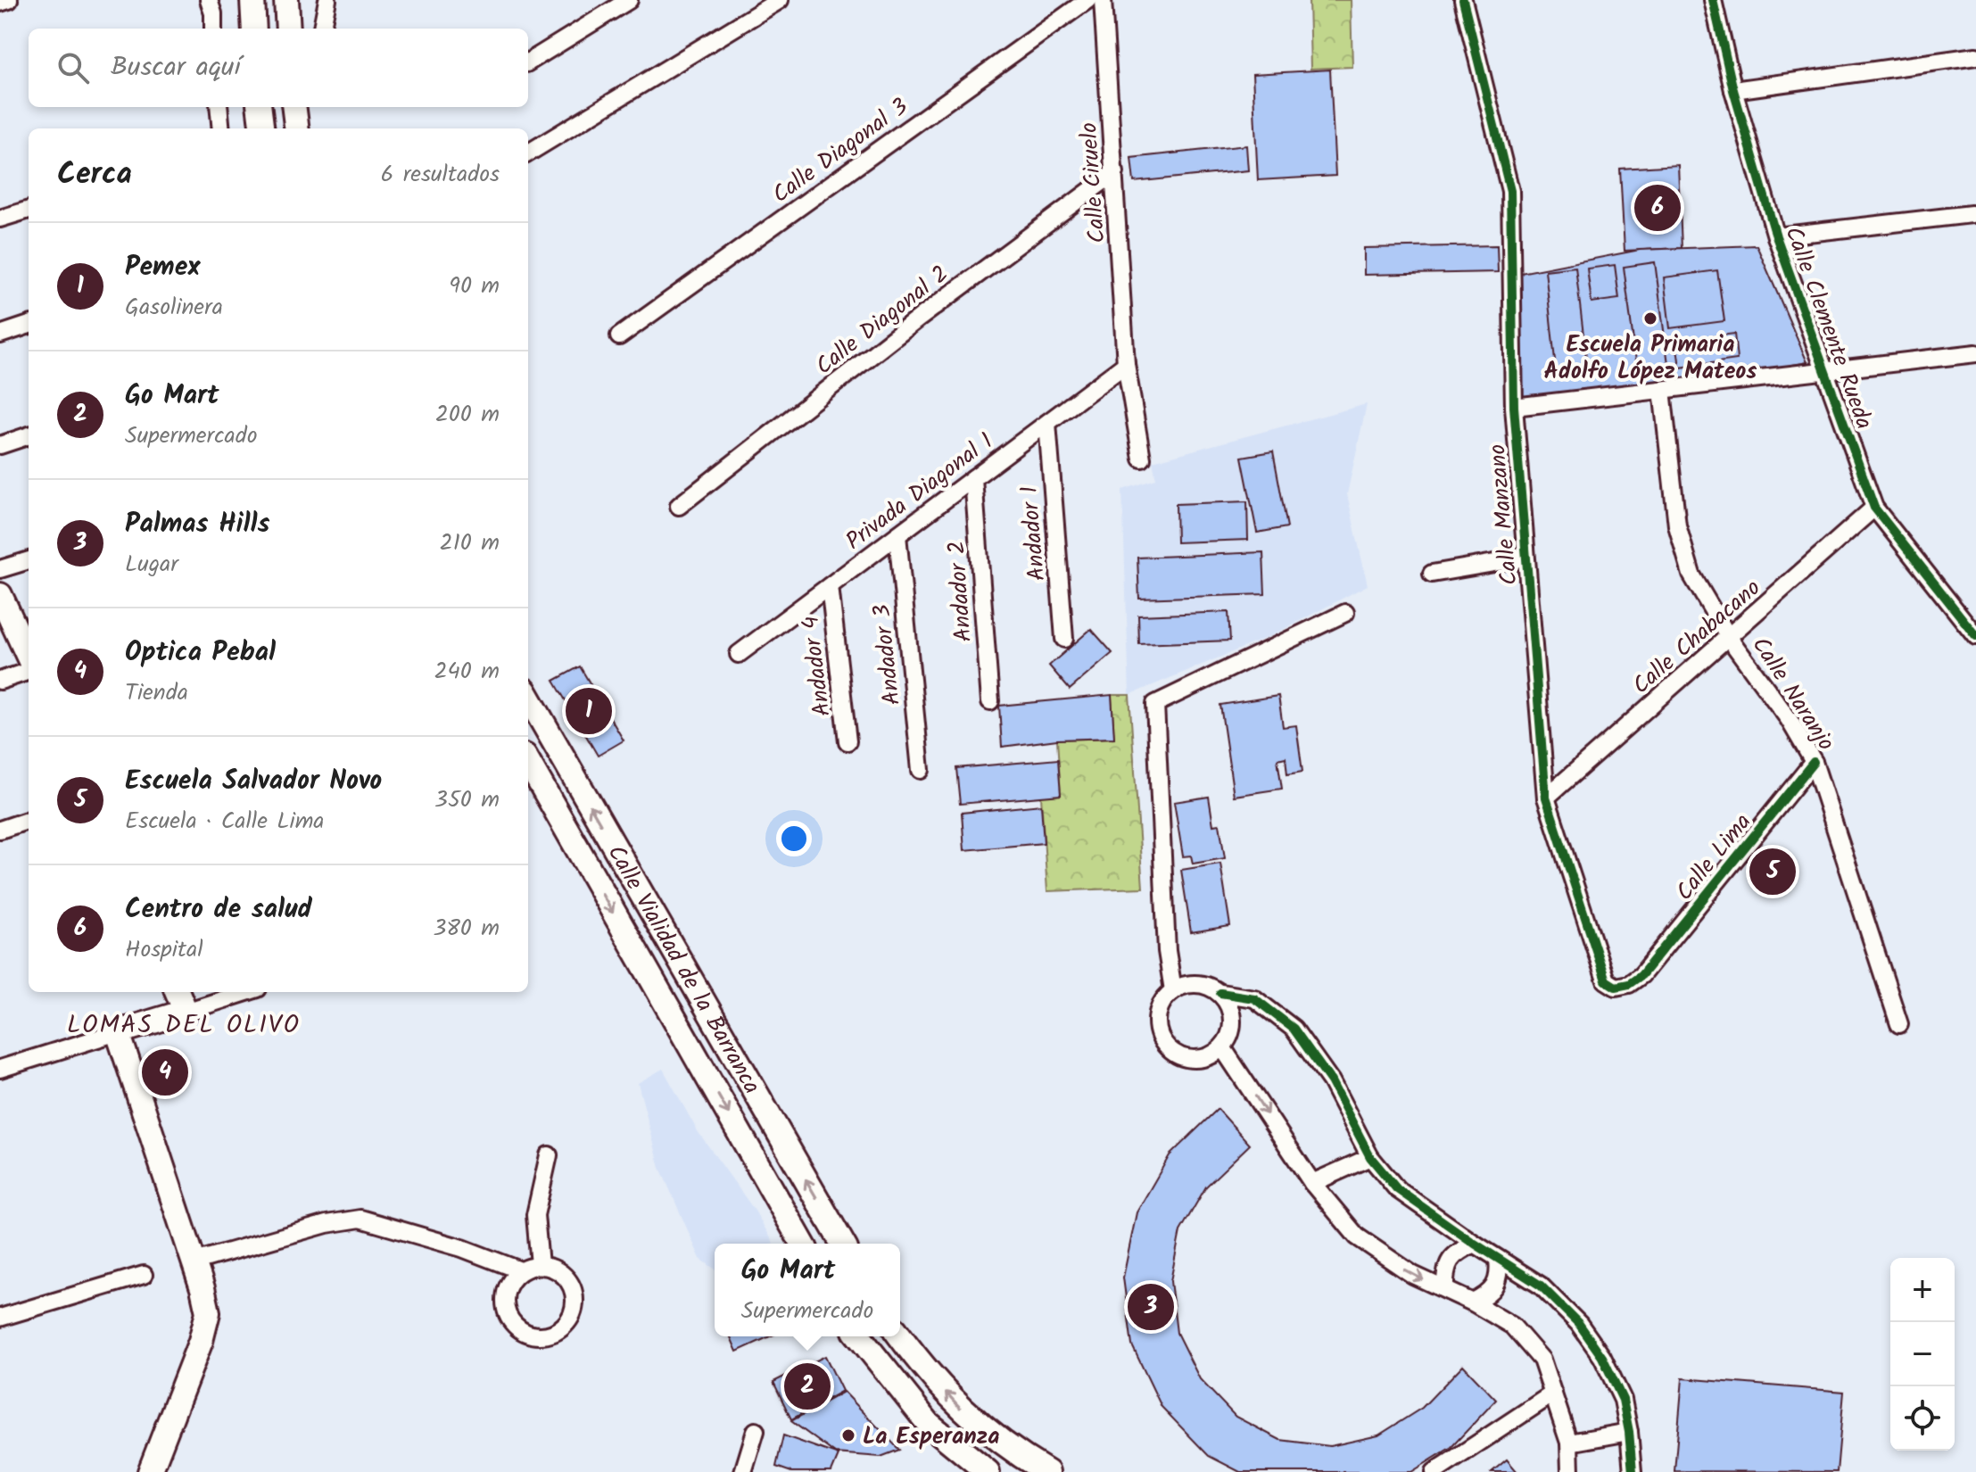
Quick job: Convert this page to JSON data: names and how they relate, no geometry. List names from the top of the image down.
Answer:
{
  "streets": {
    "main road": ["Calle Vialidad de la Barranca"],
    "street": [
      "Calle Diagonal 3",
      "Calle Ciruelo",
      "Calle Diagonal 2",
      "Calle Clemente Rueda",
      "Privada Diagonal 1",
      "Calle Manzano",
      "Andador 1",
      "Andador 2",
      "Calle Chabacano",
      "Andador 3",
      "Andador 4",
      "Calle Naranjo",
      "Calle Lima"
    ]
  },
  "crossings": [
    ["Calle Ciruelo", "Calle Diagonal 2"],
    ["Calle Ciruelo", "Privada Diagonal 1"],
    ["Calle Clemente Rueda", "Calle Chabacano"],
    ["Privada Diagonal 1", "Andador 1"],
    ["Privada Diagonal 1", "Andador 2"],
    ["Privada Diagonal 1", "Andador 3"],
    ["Privada Diagonal 1", "Andador 4"],
    ["Calle Manzano", "Calle Chabacano"],
    ["Calle Manzano", "Calle Lima"],
    ["Calle Chabacano", "Calle Naranjo"],
    ["Calle Naranjo", "Calle Lima"]
  ],
  "districts": ["LOMAS DEL OLIVO"],
  "places": ["Escuela Primaria Adolfo López Mateos", "La Esperanza"],
  "page": {
    "search": "Buscar aquí",
    "heading": ["Cerca", "6 resultados"],
    "pins": [
      "6",
      "1",
      "5",
      "4",
      "3",
      "2"
    ],
    "list": [
      {
        "mark": "1",
        "name": "Pemex",
        "note": "Gasolinera",
        "value": "90 m"
      },
      {
        "mark": "2",
        "name": "Go Mart",
        "note": "Supermercado",
        "value": "200 m"
      },
      {
        "mark": "3",
        "name": "Palmas Hills",
        "note": "Lugar",
        "value": "210 m"
      },
      {
        "mark": "4",
        "name": "Optica Pebal",
        "note": "Tienda",
        "value": "240 m"
      },
      {
        "mark": "5",
        "name": "Escuela Salvador Novo",
        "note": "Escuela · Calle Lima",
        "value": "350 m"
      },
      {
        "mark": "6",
        "name": "Centro de salud",
        "note": "Hospital",
        "value": "380 m"
      }
    ],
    "popup": ["Go Mart", "Supermercado"],
    "map_buttons": ["+", "−"]
  }
}
